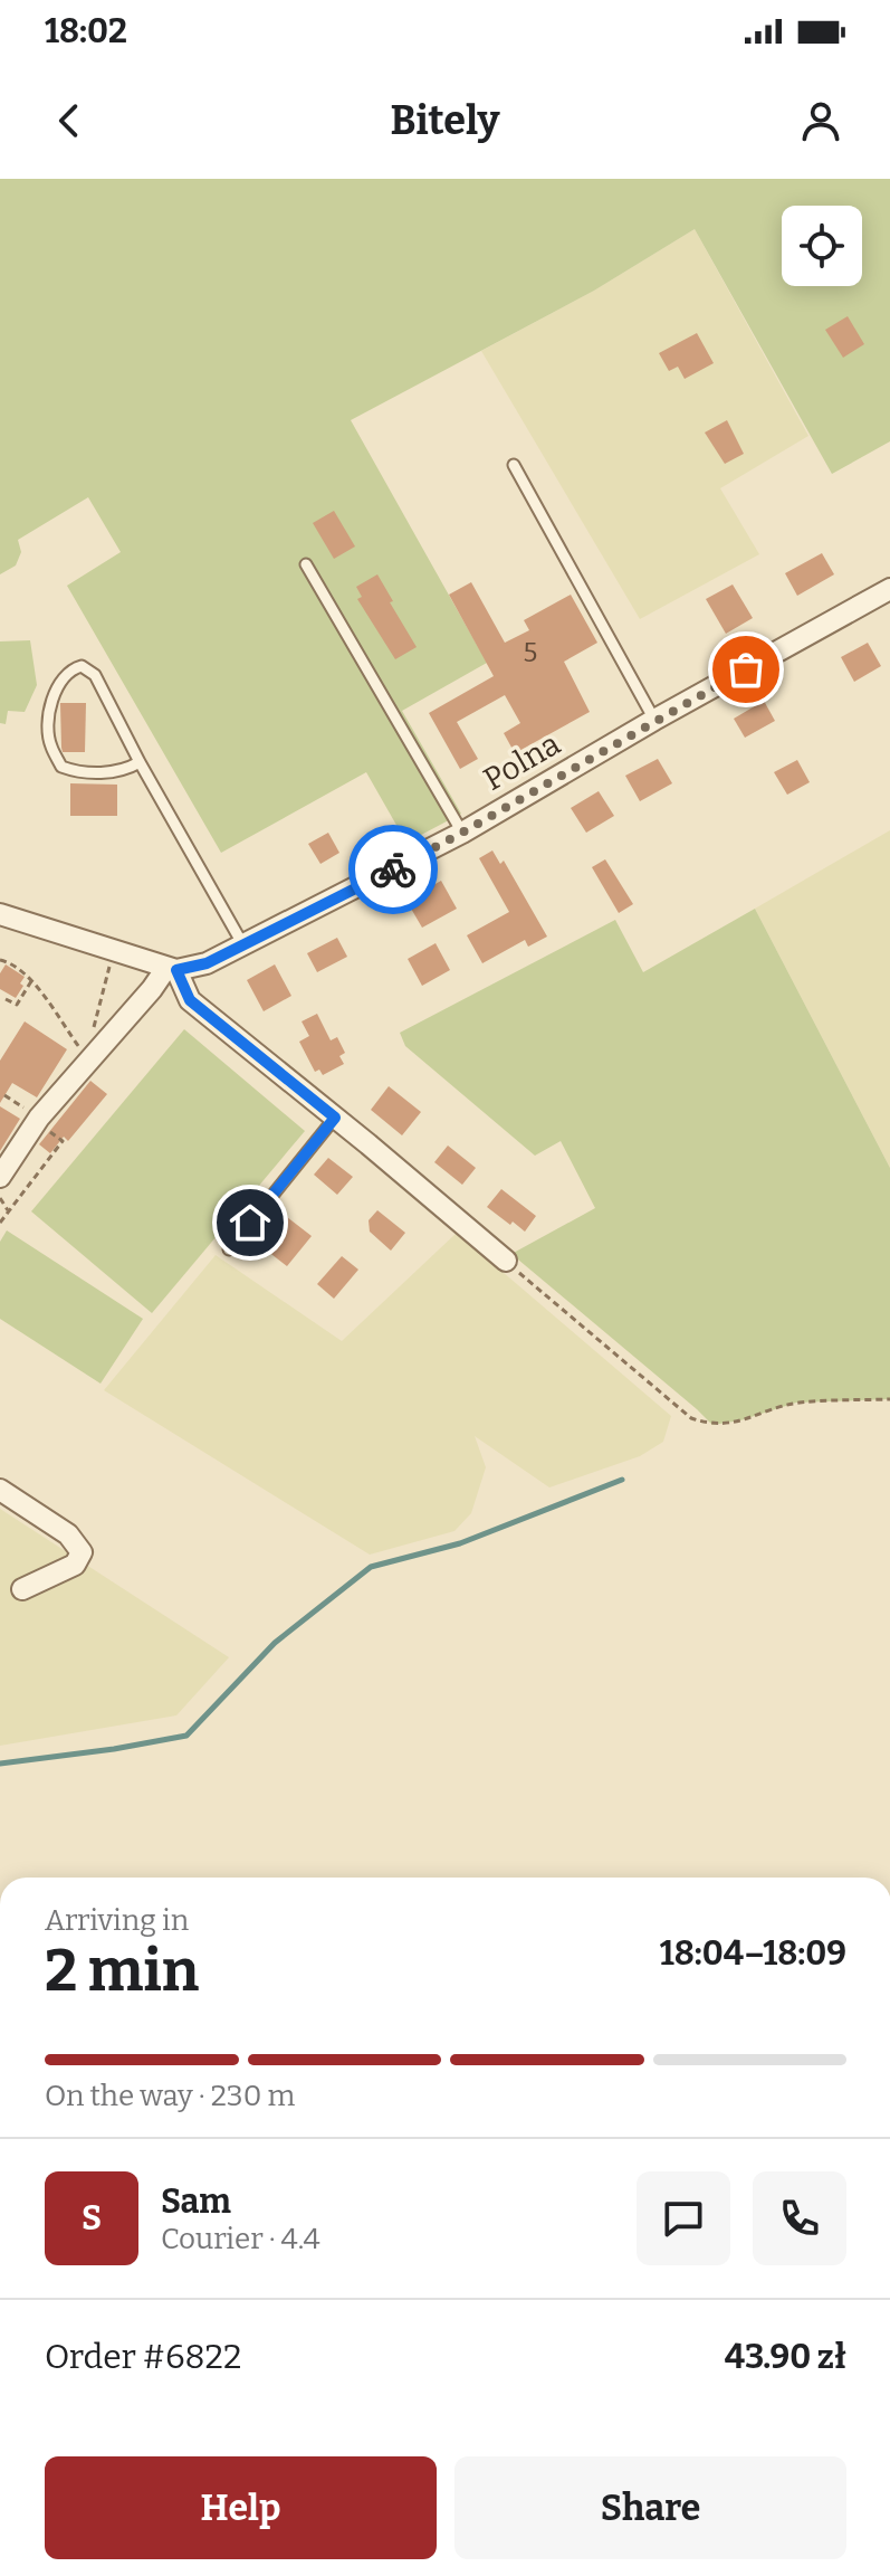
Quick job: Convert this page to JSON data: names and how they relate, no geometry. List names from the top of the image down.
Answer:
{
  "streets": {
    "street": ["Polna"]
  },
  "house_numbers": ["5"],
  "page": {
    "status": "18:02",
    "header": "Bitely",
    "heading": ["2 min", "Arriving in", "18:04–18:09"],
    "panel": [
      "Sam",
      "Courier · 4.4",
      "Order #6822",
      "43.90 zł"
    ],
    "bar": "On the way · 230 m",
    "round": "S",
    "buttons": ["Help", "Share"]
  }
}
